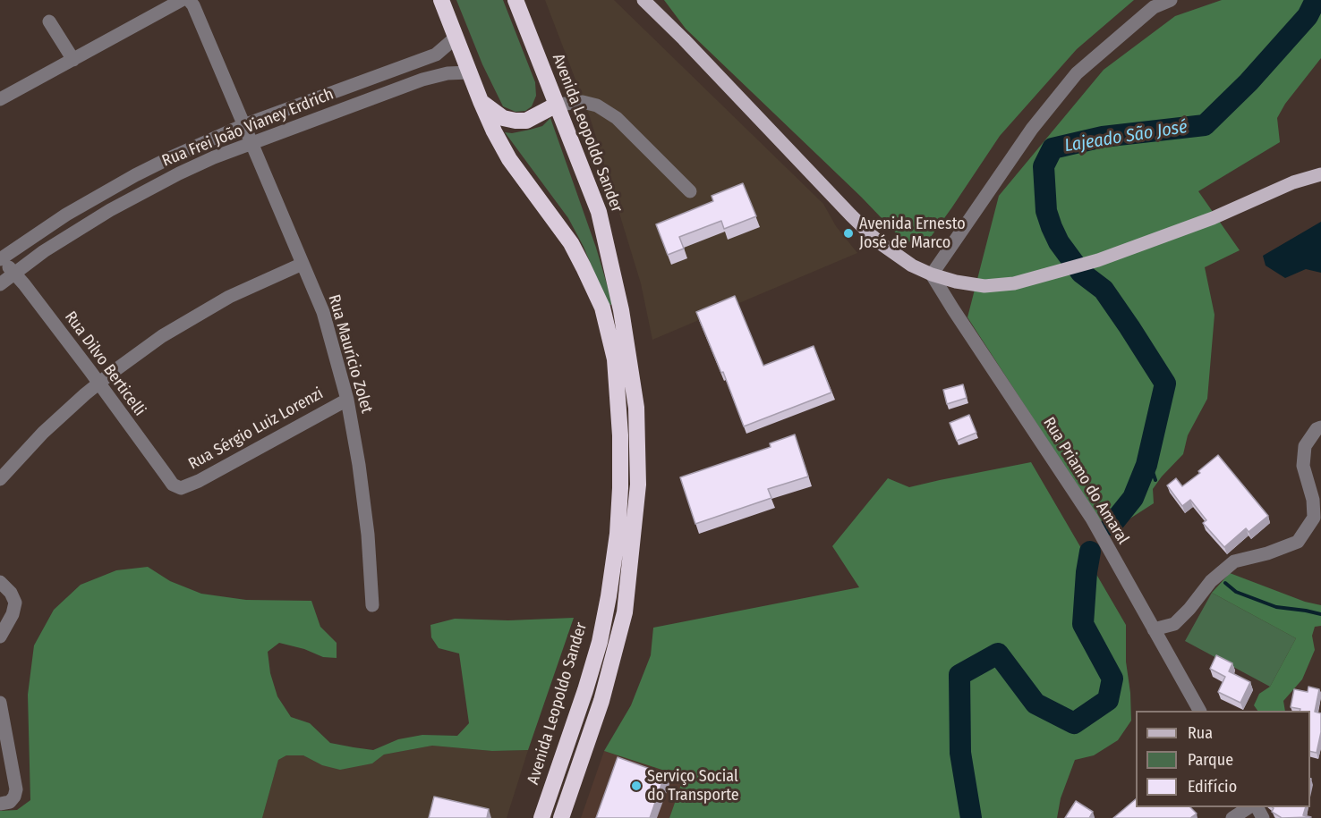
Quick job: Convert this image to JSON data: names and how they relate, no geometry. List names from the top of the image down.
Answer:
{
  "streets": {
    "highway": ["Avenida Leopoldo Sander"],
    "street": [
      "Rua Frei João Vianey Erdrich",
      "Rua Maurício Zolet",
      "Rua Dilvo Berticelli",
      "Rua Sérgio Luiz Lorenzi",
      "Rua Priamo do Amaral"
    ]
  },
  "crossings": [
    ["Rua Frei João Vianey Erdrich", "Avenida Leopoldo Sander"],
    ["Rua Frei João Vianey Erdrich", "Rua Maurício Zolet"],
    ["Rua Frei João Vianey Erdrich", "Rua Dilvo Berticelli"],
    ["Rua Maurício Zolet", "Rua Sérgio Luiz Lorenzi"],
    ["Rua Dilvo Berticelli", "Rua Sérgio Luiz Lorenzi"]
  ],
  "water": ["Lajeado São José"],
  "places": ["Avenida Ernesto José de Marco", "Serviço Social do Transporte"],
  "legend": ["Rua", "Parque", "Edifício"]
}
